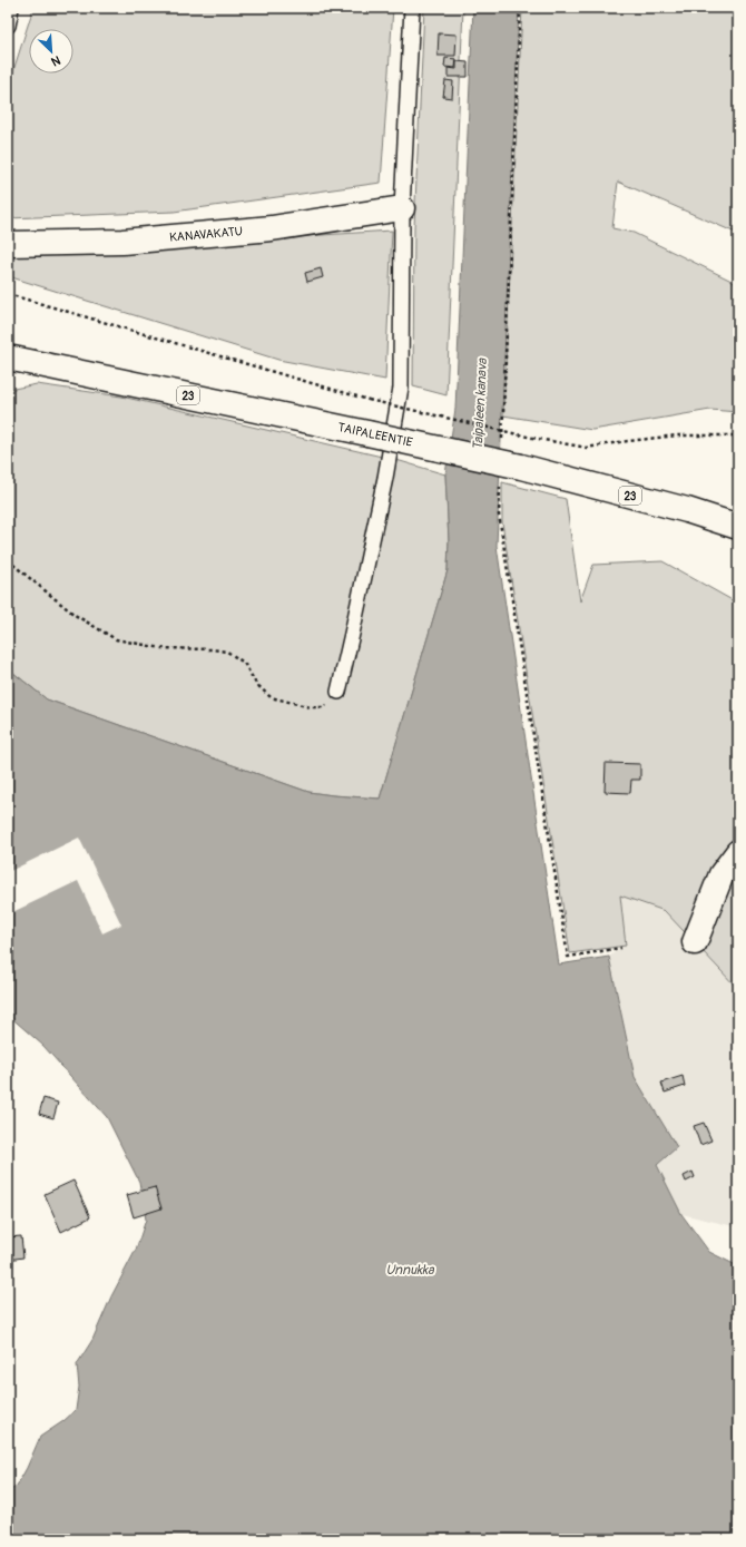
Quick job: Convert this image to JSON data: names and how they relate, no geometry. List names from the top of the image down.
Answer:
{
  "streets": {
    "main road": ["KANAVAKATU", "23", "TAIPALEENTIE"]
  },
  "water": ["Taipaleen kanava", "Unnukka"],
  "north": "bottom right"
}
